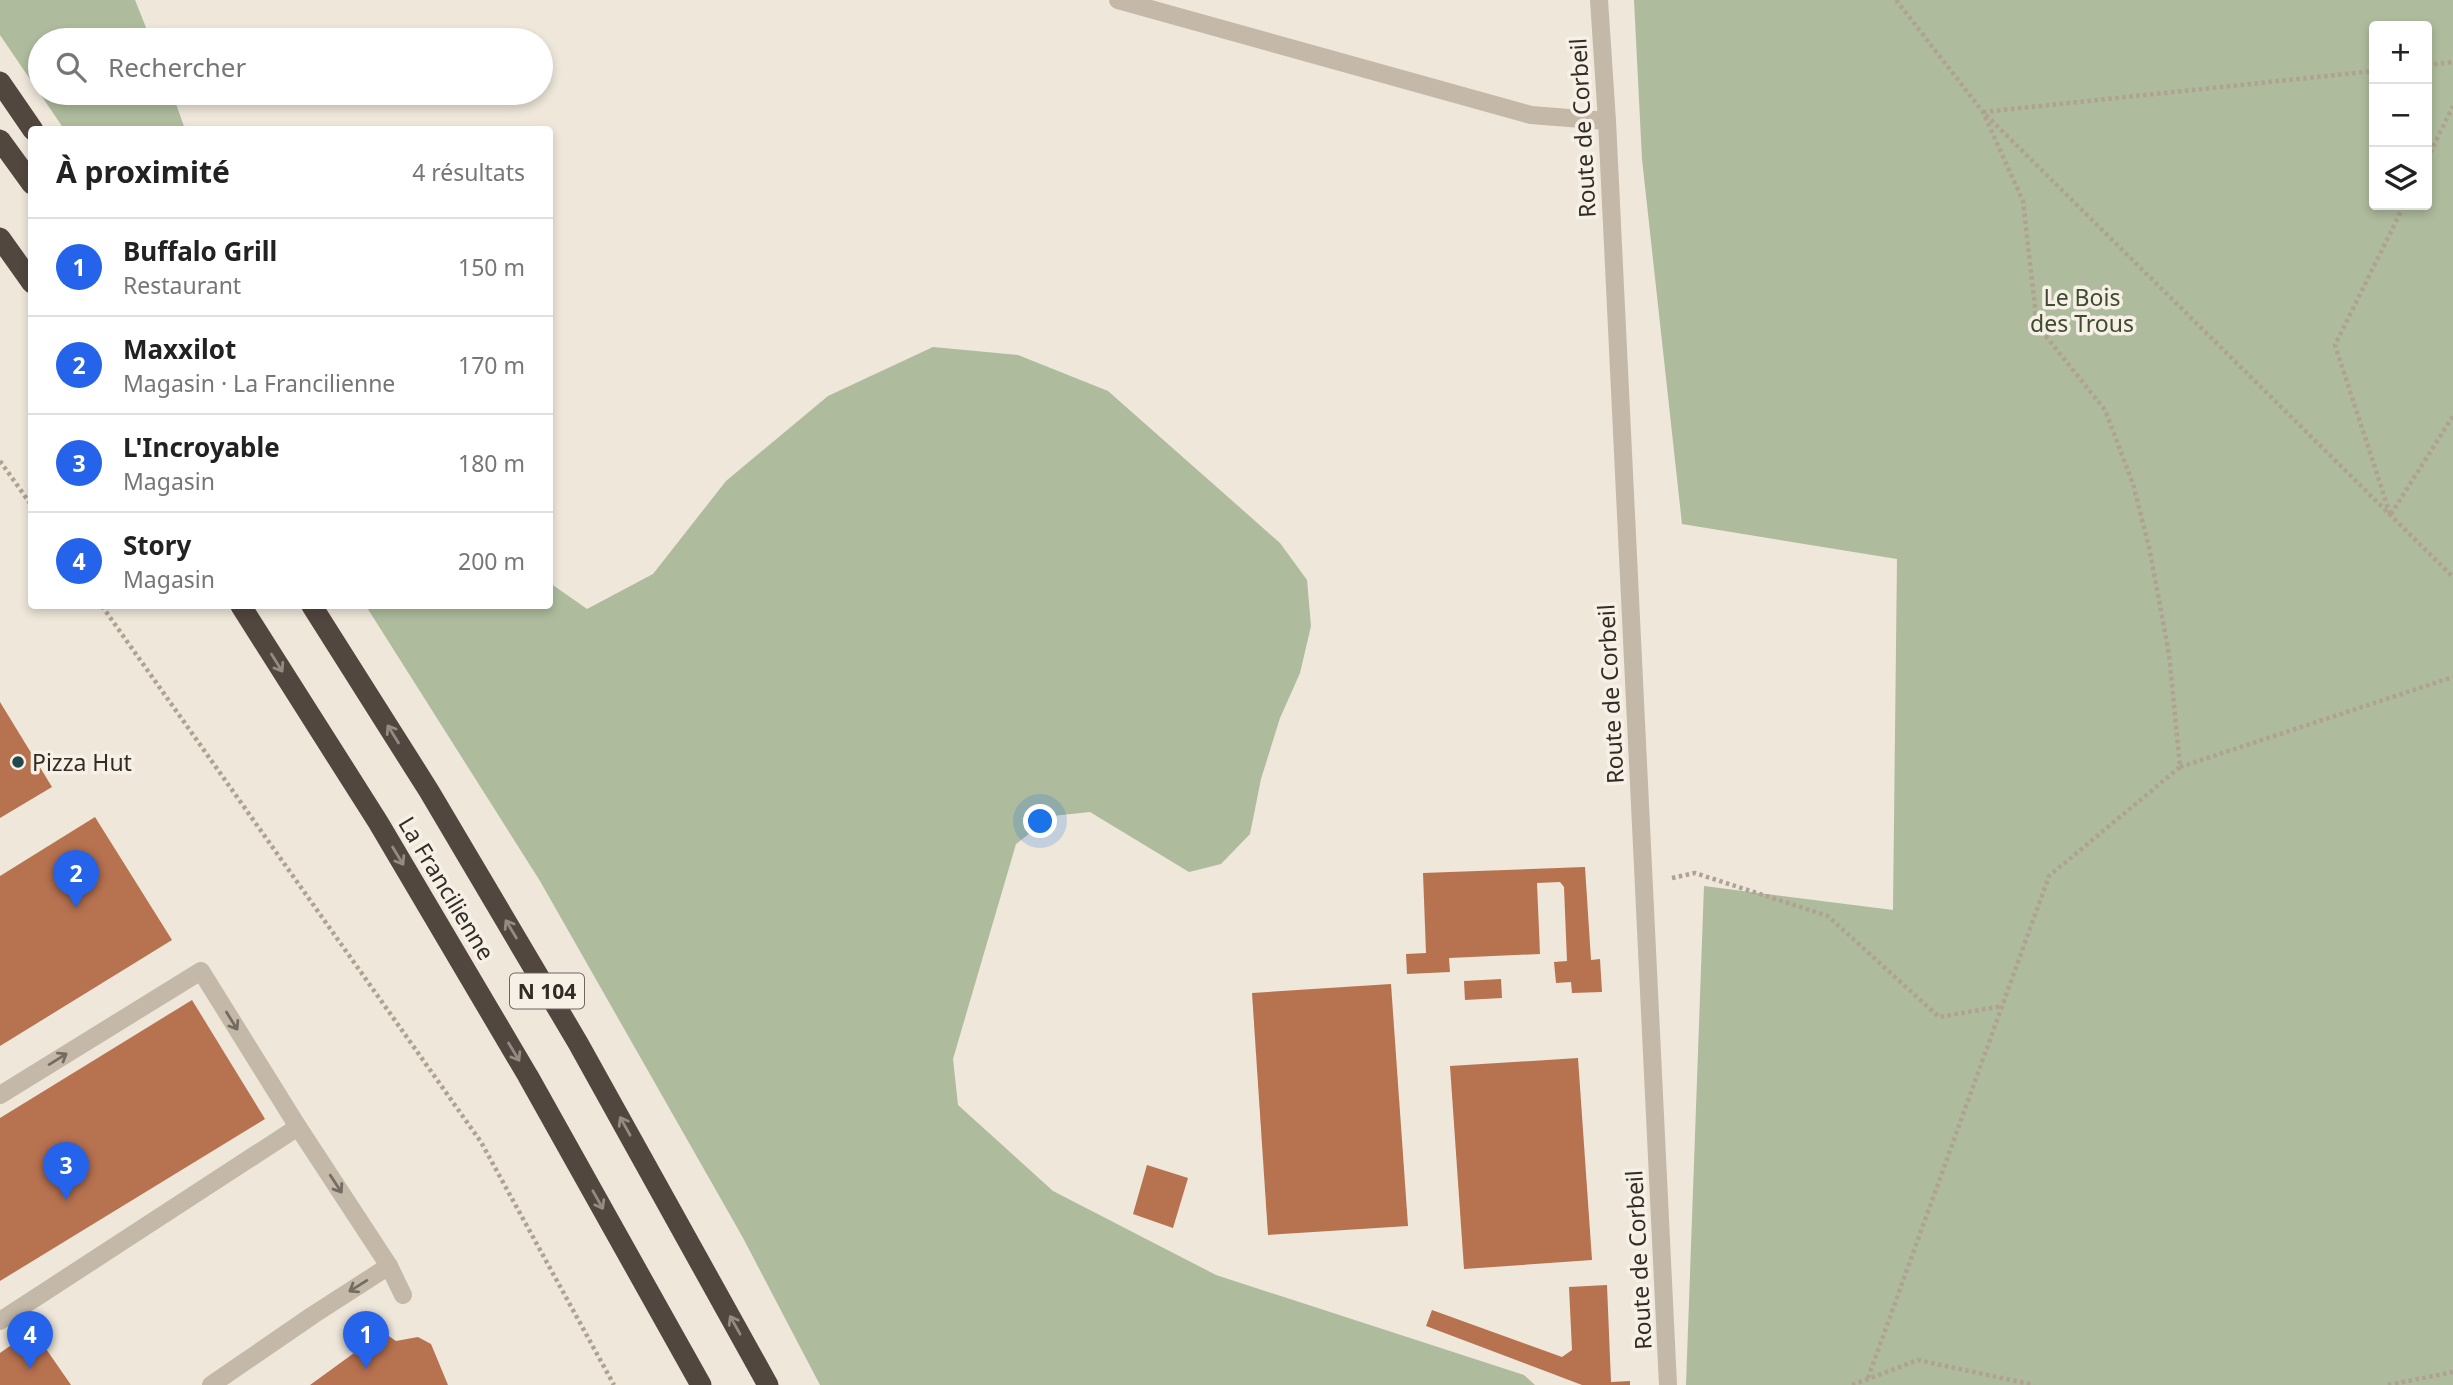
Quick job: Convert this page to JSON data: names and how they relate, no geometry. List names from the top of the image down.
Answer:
{
  "streets": {
    "highway": ["La Francilienne", "N 104"],
    "street": ["Route de Corbeil"]
  },
  "parks": ["Le Bois des Trous"],
  "places": ["Pizza Hut"],
  "page": {
    "map_buttons": ["+", "−"],
    "search": "Rechercher",
    "heading": ["À proximité", "4 résultats"],
    "list": [
      {
        "mark": "1",
        "name": "Buffalo Grill",
        "note": "Restaurant",
        "value": "150 m"
      },
      {
        "mark": "2",
        "name": "Maxxilot",
        "note": "Magasin · La Francilienne",
        "value": "170 m"
      },
      {
        "mark": "3",
        "name": "L'Incroyable",
        "note": "Magasin",
        "value": "180 m"
      },
      {
        "mark": "4",
        "name": "Story",
        "note": "Magasin",
        "value": "200 m"
      }
    ],
    "pins": [
      "2",
      "3",
      "1",
      "4"
    ]
  }
}
